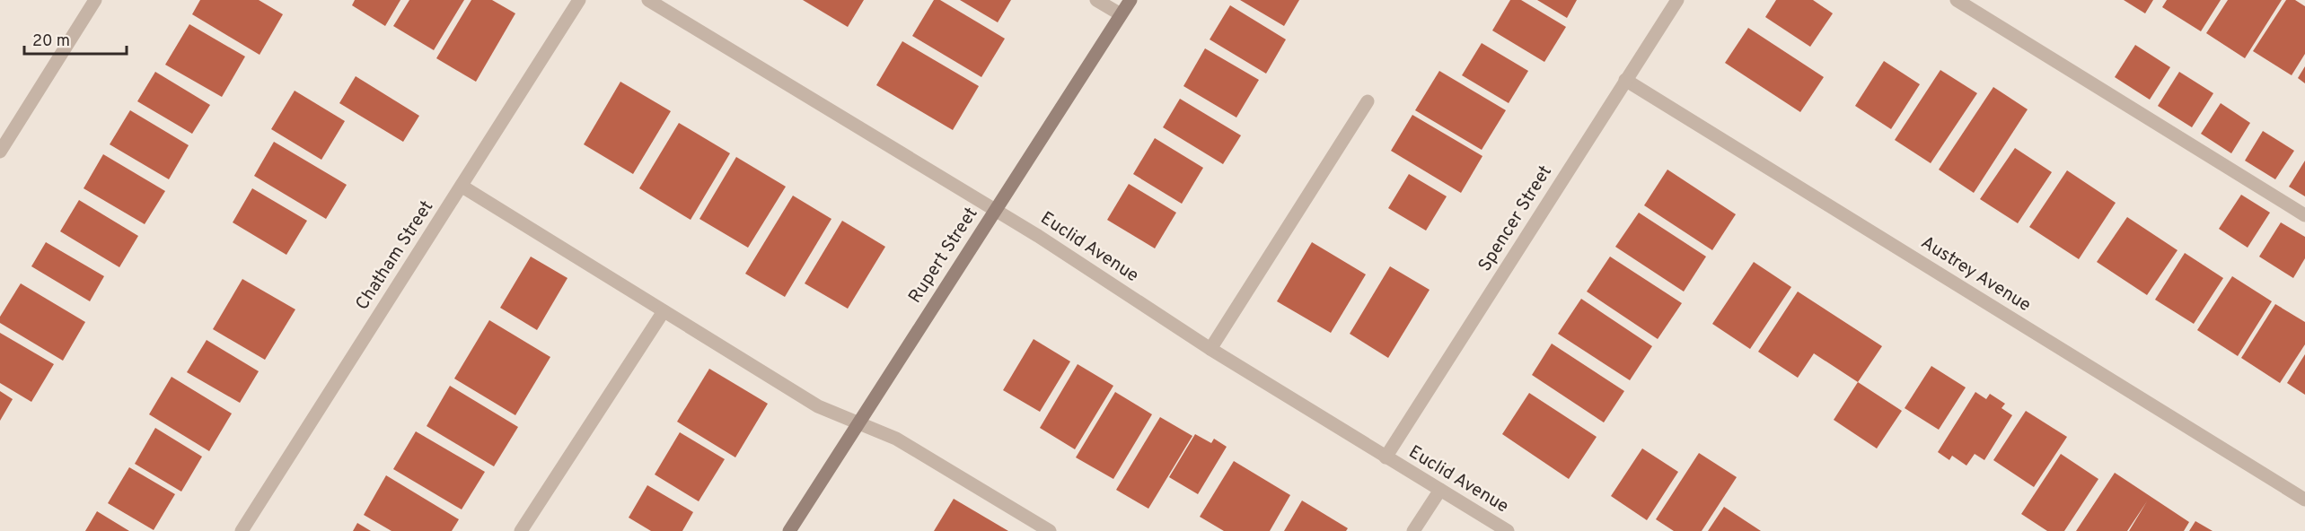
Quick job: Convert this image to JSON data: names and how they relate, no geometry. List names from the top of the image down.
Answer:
{
  "streets": {
    "street": [
      "Spencer Street",
      "Euclid Avenue",
      "Chatham Street",
      "Rupert Street",
      "Austrey Avenue"
    ]
  },
  "crossings": [
    ["Spencer Street", "Euclid Avenue"],
    ["Spencer Street", "Austrey Avenue"],
    ["Euclid Avenue", "Rupert Street"]
  ],
  "scale_bar": "20 m"
}
